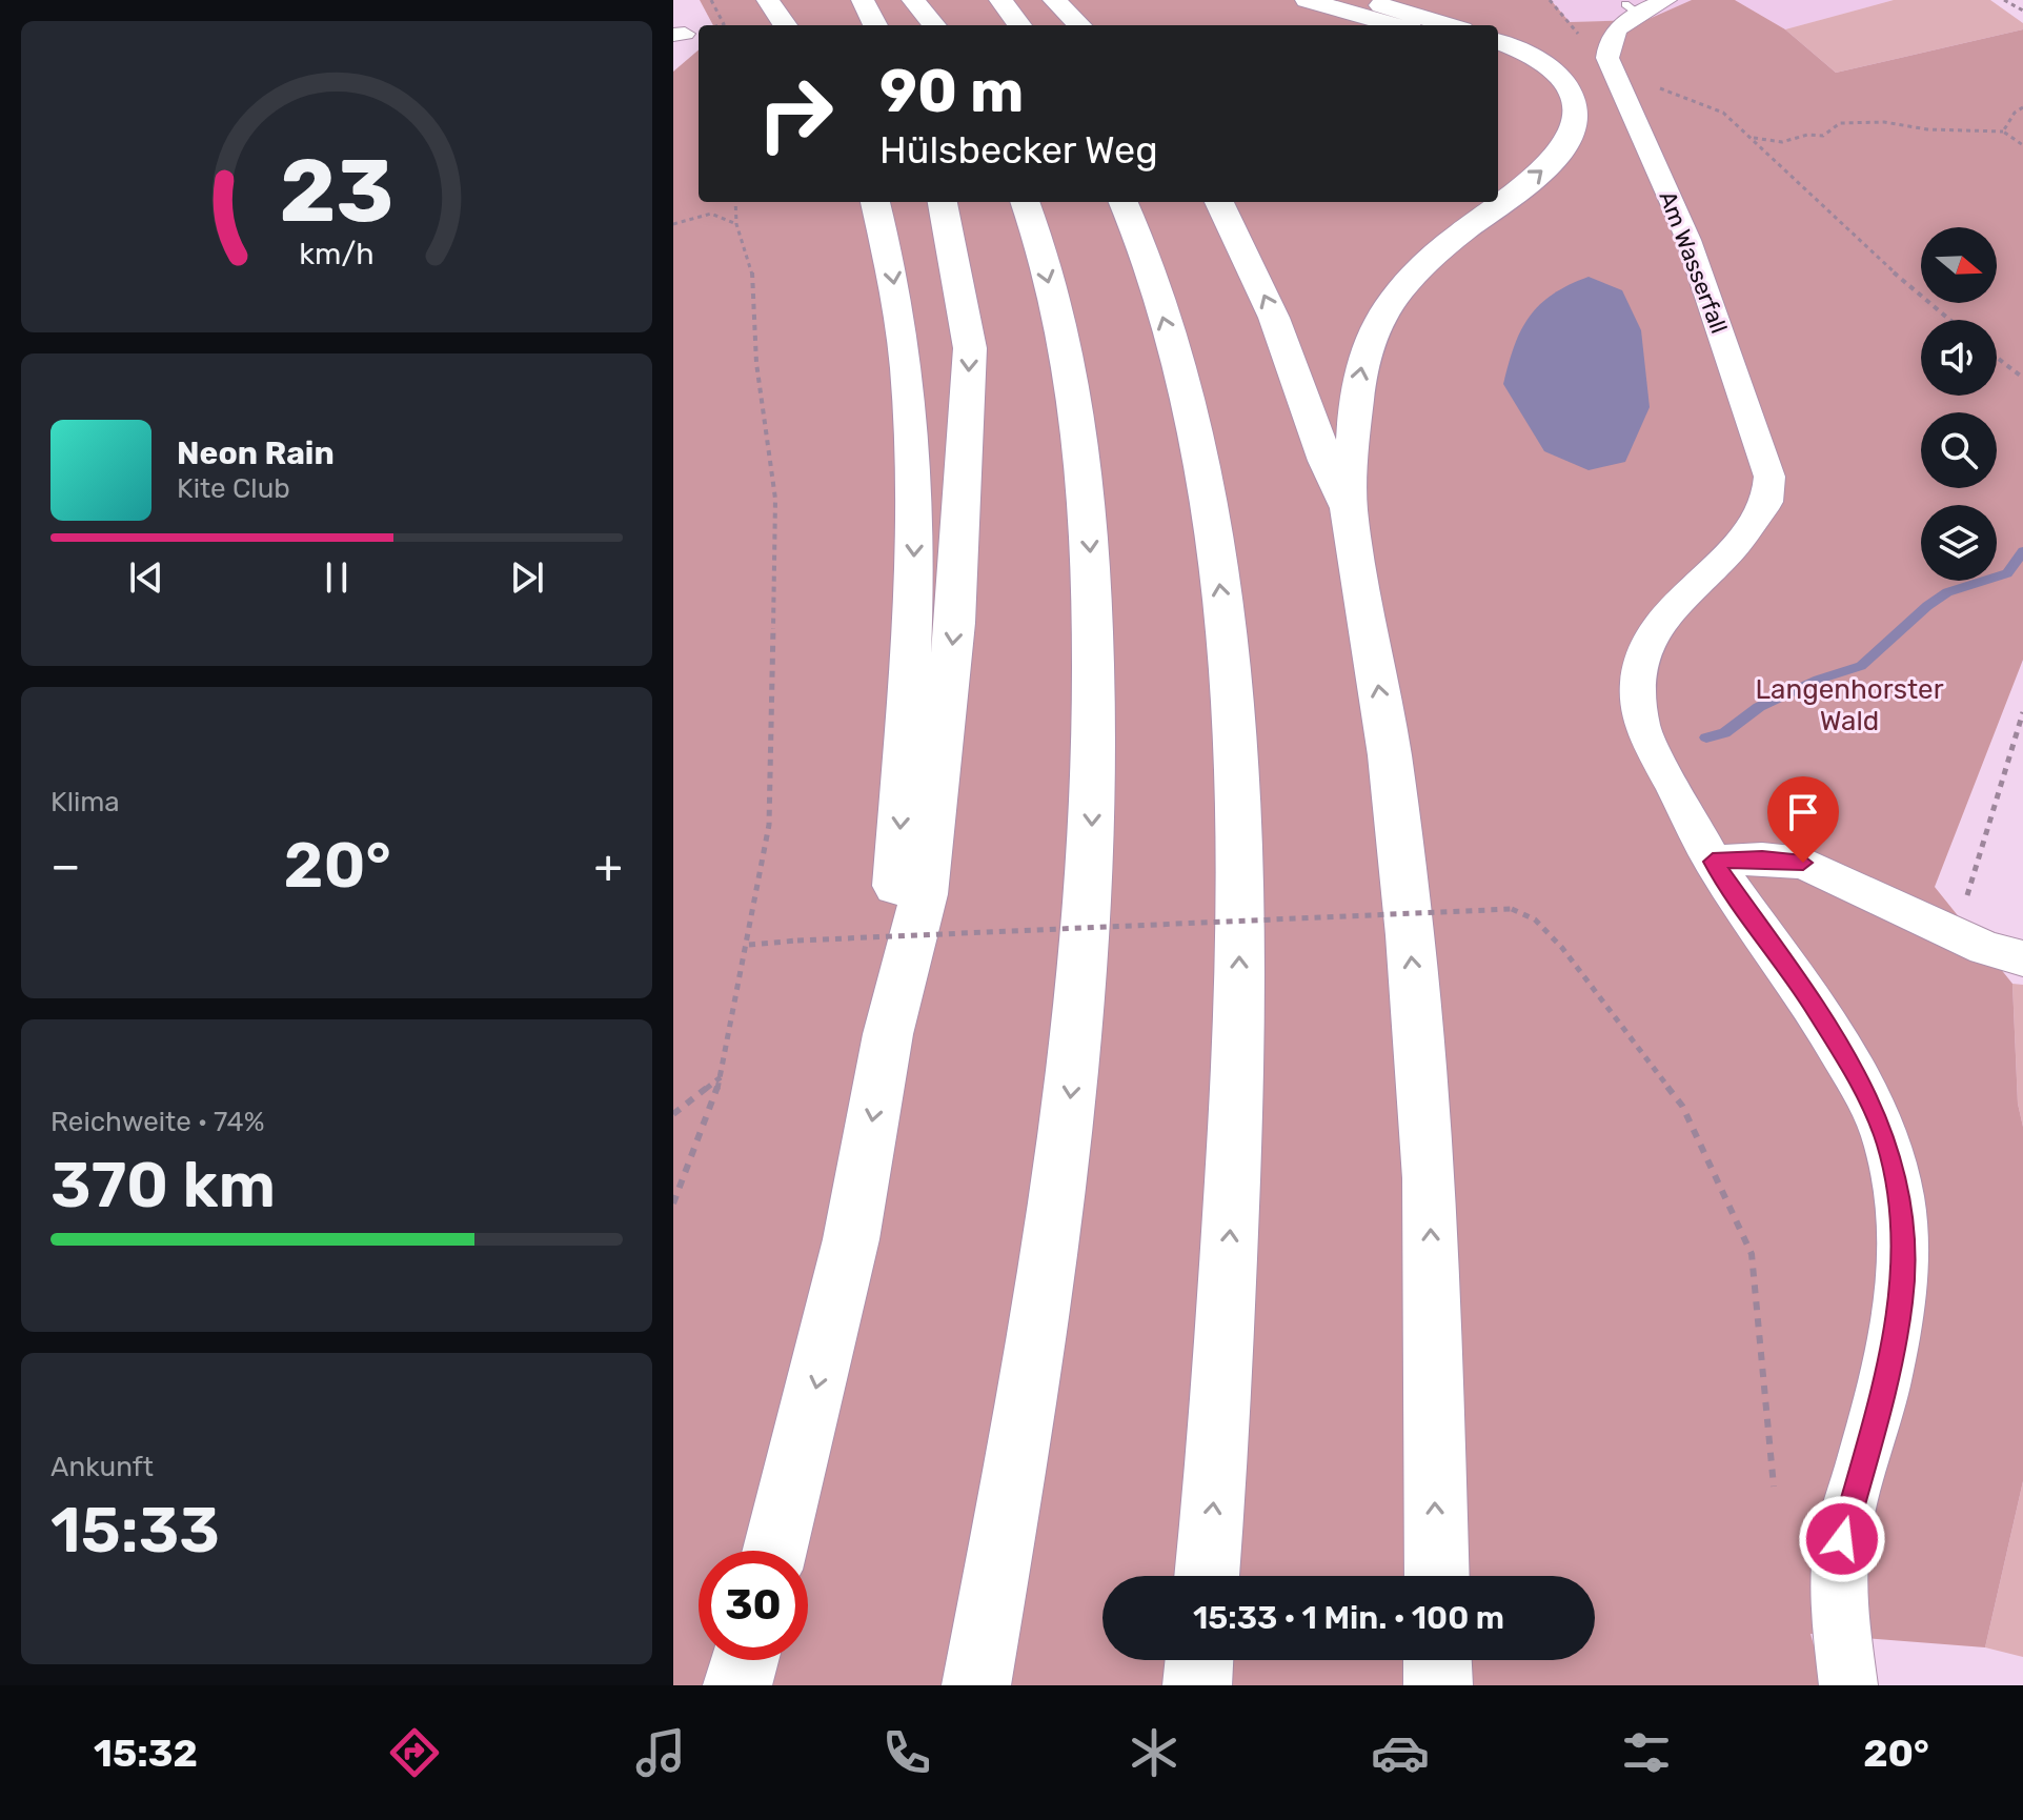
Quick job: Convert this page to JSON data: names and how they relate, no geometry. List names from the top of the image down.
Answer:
{
  "streets": {
    "street": ["Am Wasserfall"]
  },
  "parks": ["Langenhorster Wald"],
  "north": "right",
  "page": {
    "turn": ["90 m", "Hülsbecker Weg"],
    "song": ["Neon Rain", "Kite Club"],
    "tile": [
      "Klima",
      ["Reichweite · 74%", "370 km"],
      ["Ankunft", "15:33"]
    ],
    "heat": ["−", "20°", "+"],
    "limit": "30",
    "trip": "15:33 · 1 Min. · 100 m",
    "tabs": ["15:32", "20°"],
    "gauge": ["23", "km/h"]
  }
}
